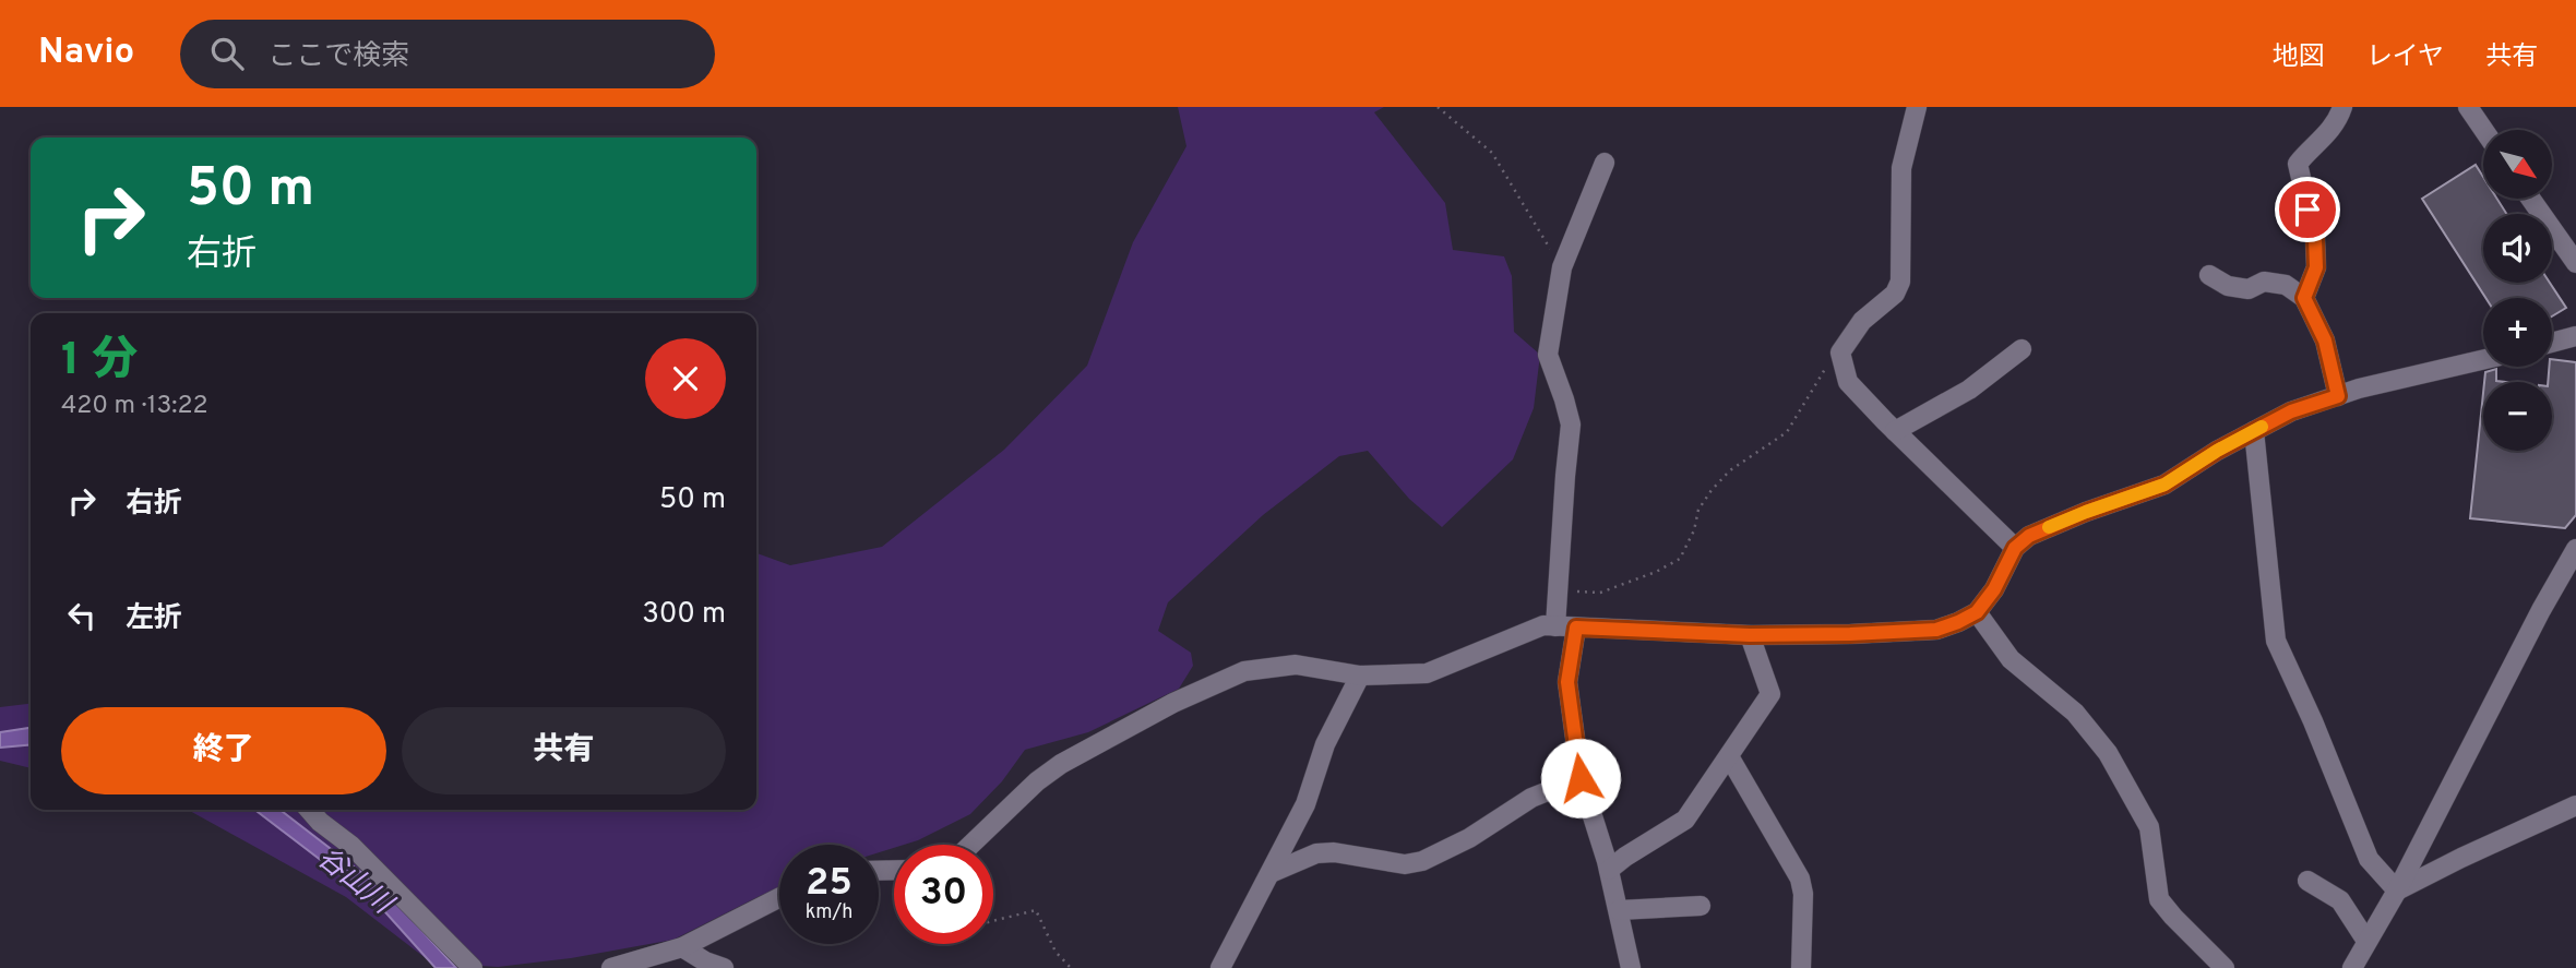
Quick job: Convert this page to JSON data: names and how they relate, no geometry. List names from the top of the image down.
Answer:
{
  "water": ["谷山川"],
  "north": "bottom right",
  "page": {
    "header": "Navio",
    "search": "ここで検索",
    "nav": ["地図", "レイヤ", "共有"],
    "map_buttons": ["+", "−"],
    "turn": ["50 m", "右折"],
    "heading": ["1 分", "420 m · 13:22"],
    "list": [
      {
        "name": "右折",
        "value": "50 m"
      },
      {
        "name": "左折",
        "value": "300 m"
      }
    ],
    "buttons": ["終了", "共有"],
    "speed": "25 km/h",
    "limit": "30"
  }
}
